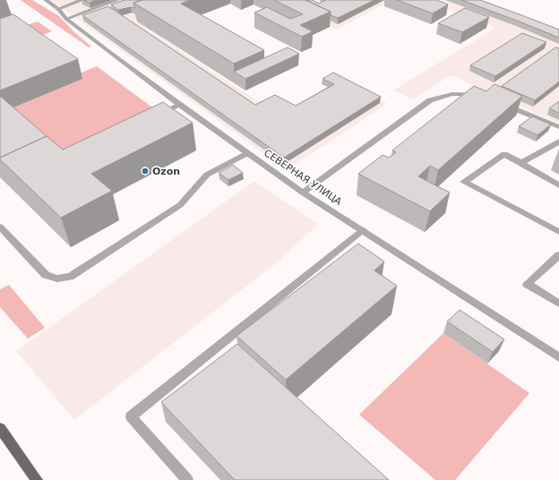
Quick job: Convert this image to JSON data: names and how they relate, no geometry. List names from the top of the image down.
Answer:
{
  "streets": {
    "street": ["СЕВЕРНАЯ УЛИЦА"]
  },
  "places": ["Ozon"]
}
